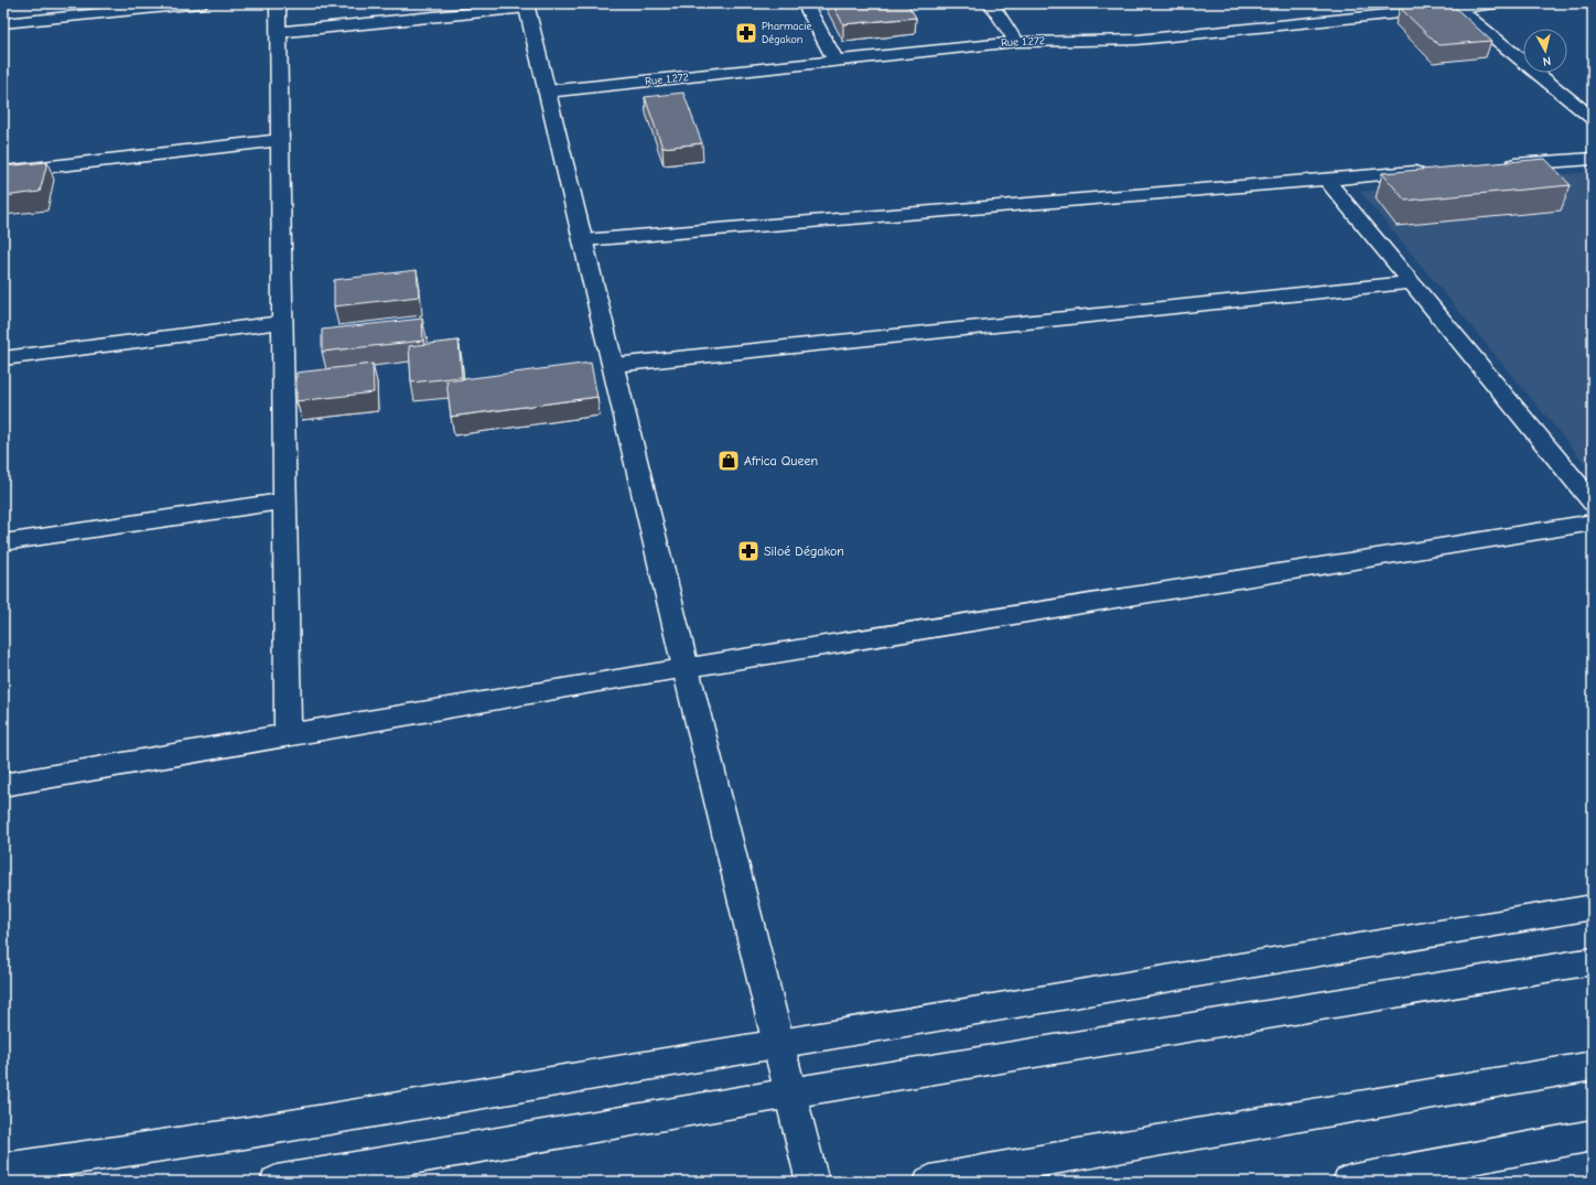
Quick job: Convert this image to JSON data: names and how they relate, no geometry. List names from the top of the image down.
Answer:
{
  "streets": {
    "street": ["Rue 1.272"]
  },
  "places": {
    "pharmacy": ["Pharmacie Dégakon", "Siloé Dégakon"],
    "shop": ["Africa Queen"]
  },
  "north": "bottom"
}
